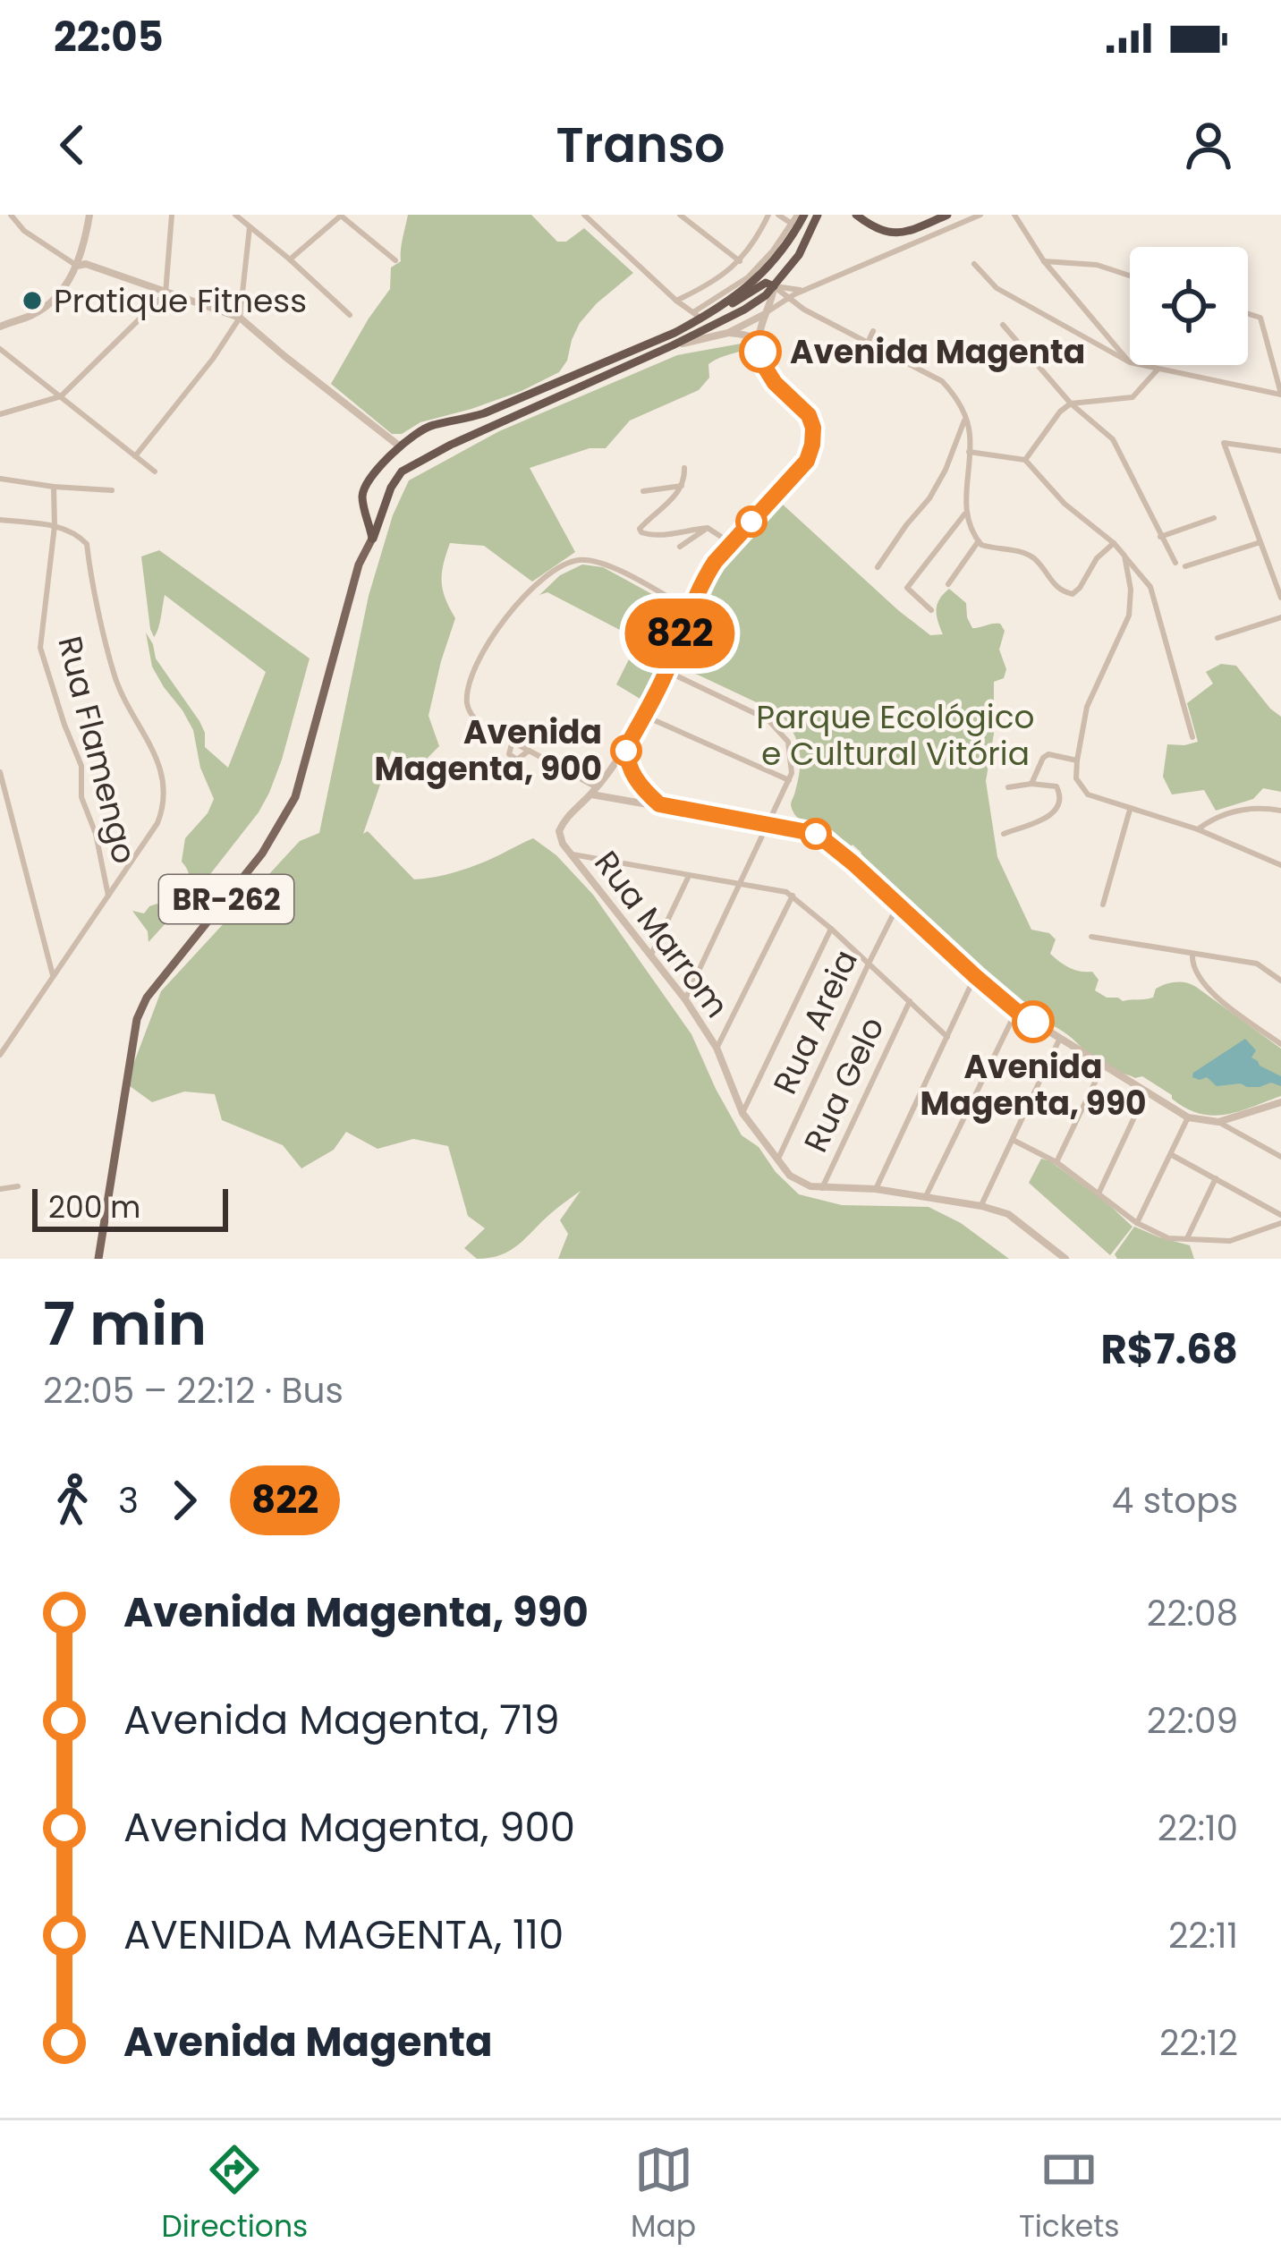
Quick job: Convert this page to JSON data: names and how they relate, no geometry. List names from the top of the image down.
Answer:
{
  "streets": {
    "highway": ["BR-262"],
    "street": [
      "Rua Flamengo",
      "Rua Marrom",
      "Rua Areia",
      "Rua Gelo"
    ]
  },
  "crossings": [
    ["Rua Marrom", "Rua Areia"],
    ["Rua Marrom", "Rua Gelo"]
  ],
  "parks": ["Parque Ecológico e Cultural Vitória"],
  "places": [
    "Pratique Fitness",
    "Avenida Magenta",
    "Avenida Magenta, 900",
    "Avenida Magenta, 990"
  ],
  "lines": ["bus line 822"],
  "scale_bar": "200 m",
  "page": {
    "status": "22:05",
    "header": "Transo",
    "on_map": "822",
    "scale": "200 m",
    "heading": ["7 min", "22:05 – 22:12 · Bus", "R$7.68"],
    "legs": ["3", "822", "4 stops"],
    "list": [
      {
        "name": "Avenida Magenta, 990",
        "value": "22:08"
      },
      {
        "name": "Avenida Magenta, 719",
        "value": "22:09"
      },
      {
        "name": "Avenida Magenta, 900",
        "value": "22:10"
      },
      {
        "name": "AVENIDA MAGENTA, 110",
        "value": "22:11"
      },
      {
        "name": "Avenida Magenta",
        "value": "22:12"
      }
    ],
    "tabs": ["Directions", "Map", "Tickets"]
  }
}
